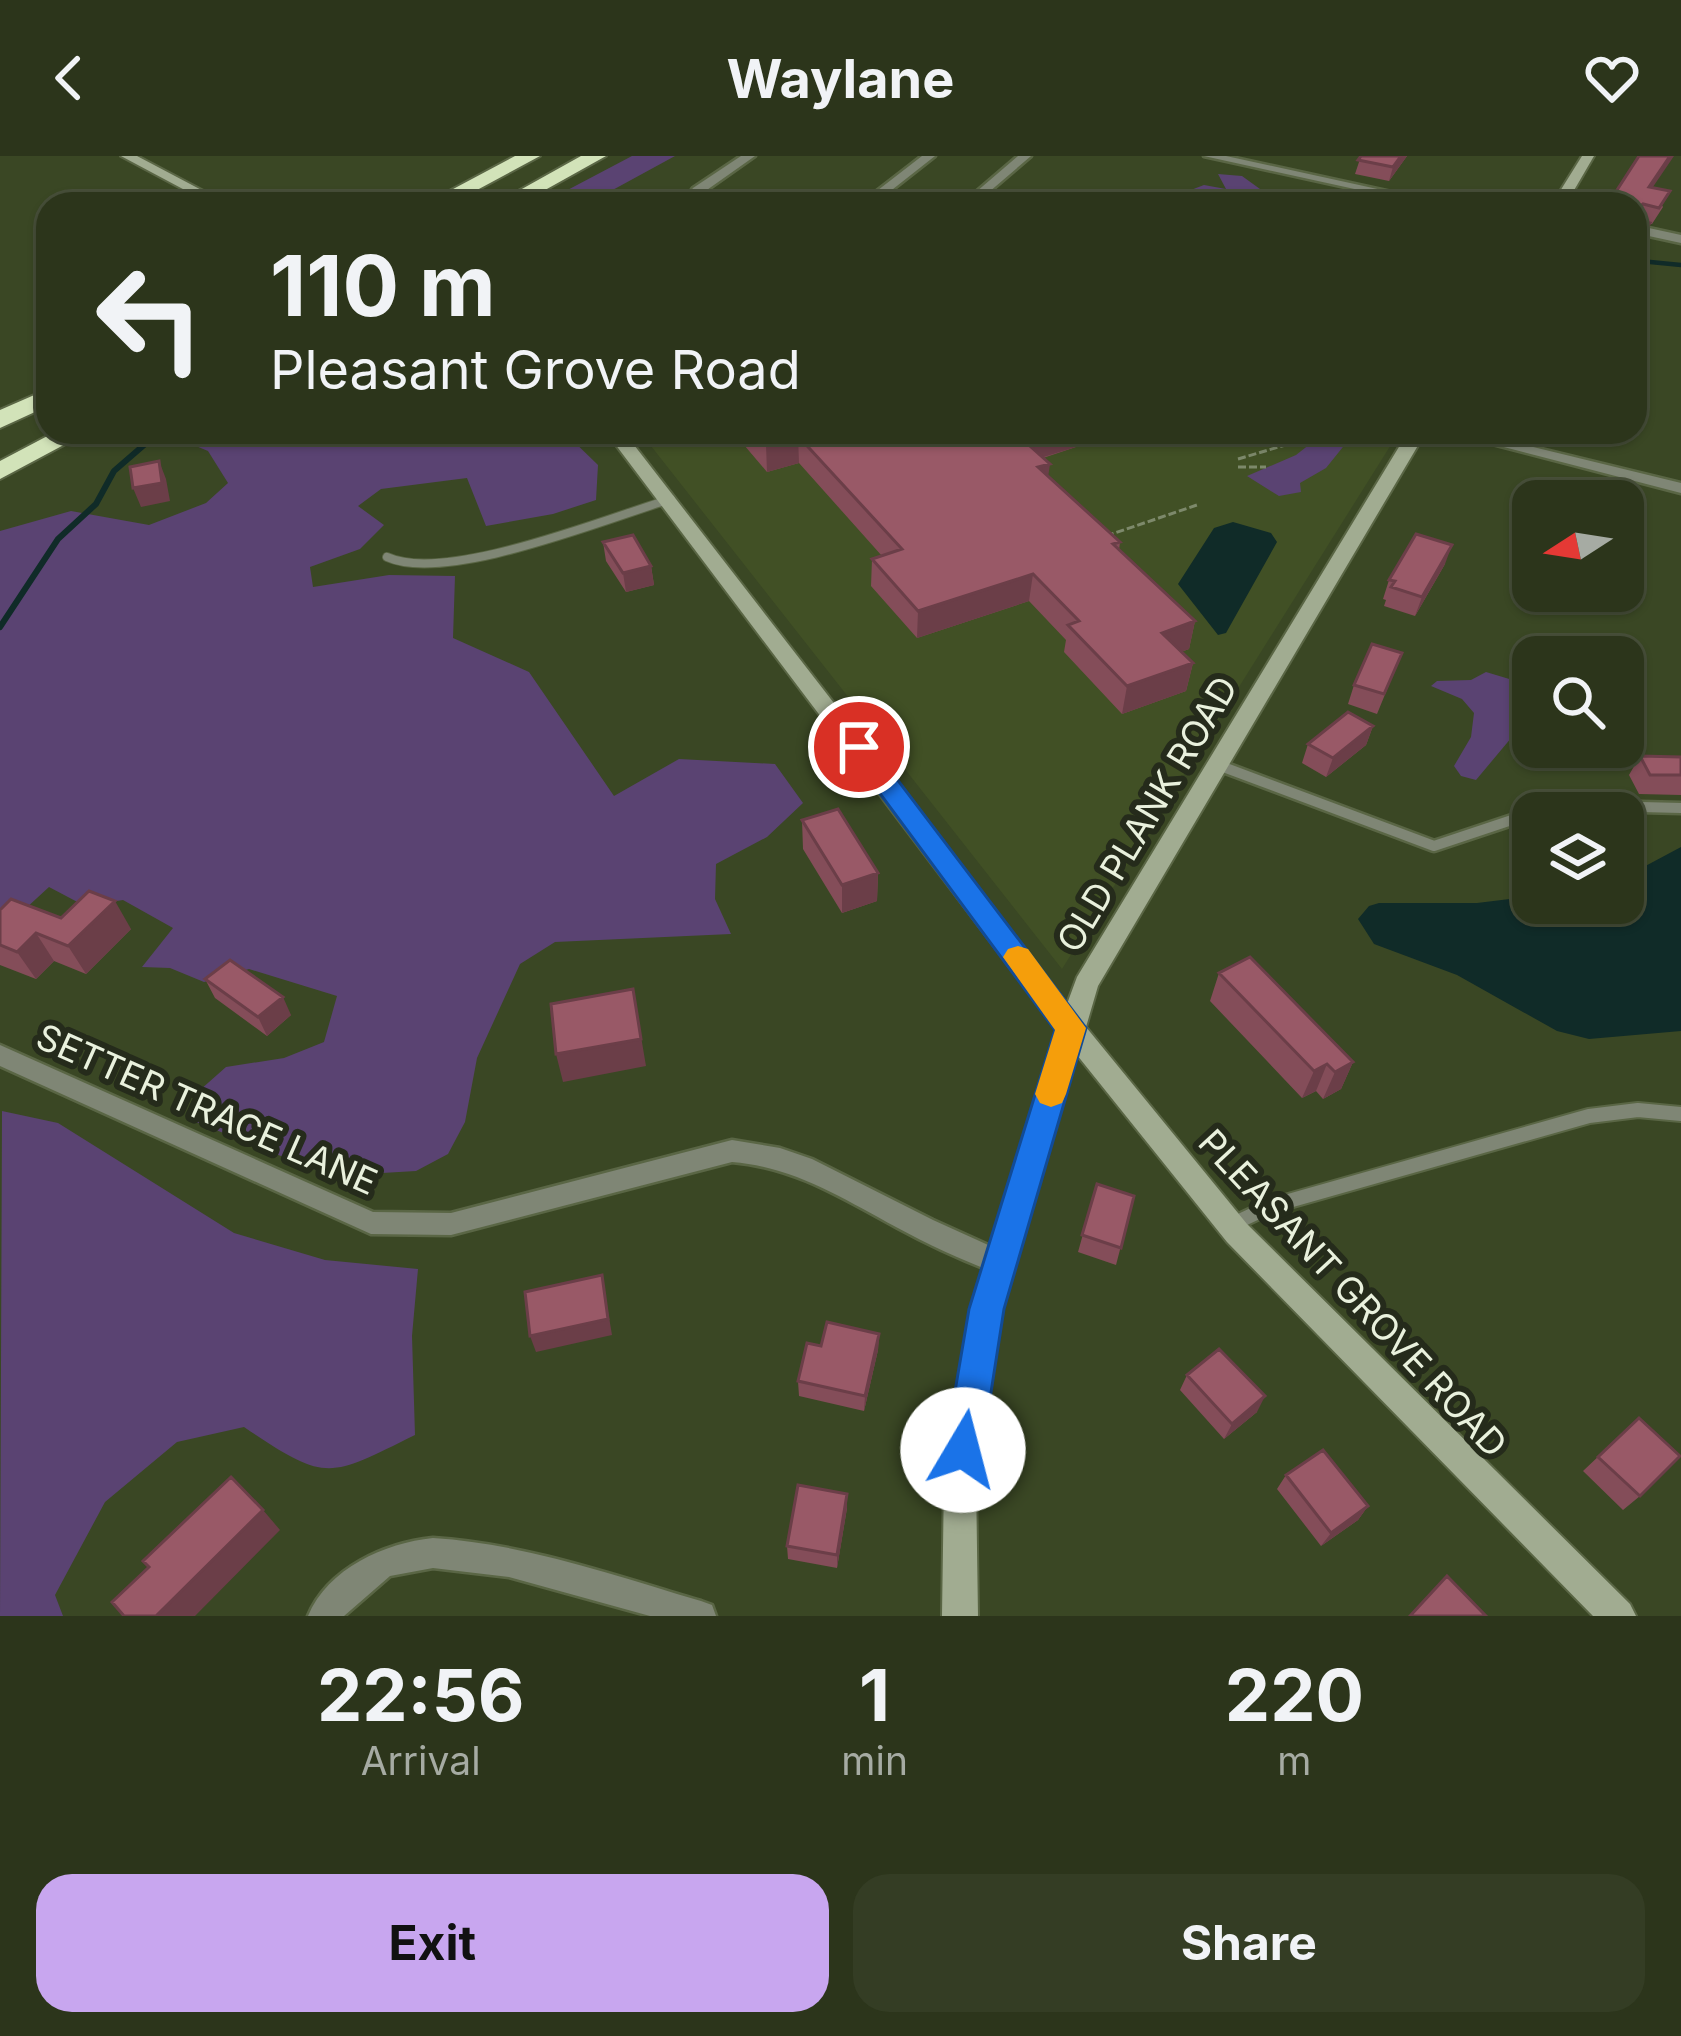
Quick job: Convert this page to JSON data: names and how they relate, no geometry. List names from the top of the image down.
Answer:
{
  "streets": {
    "street": ["OLD PLANK ROAD", "SETTER TRACE LANE", "PLEASANT GROVE ROAD"]
  },
  "crossings": [
    ["OLD PLANK ROAD", "SETTER TRACE LANE"],
    ["OLD PLANK ROAD", "PLEASANT GROVE ROAD"]
  ],
  "north": "left",
  "page": {
    "header": "Waylane",
    "turn": ["110 m", "Pleasant Grove Road"],
    "eta": [
      "22:56",
      "Arrival",
      "1",
      "min",
      "220",
      "m"
    ],
    "buttons": ["Exit", "Share"]
  }
}
